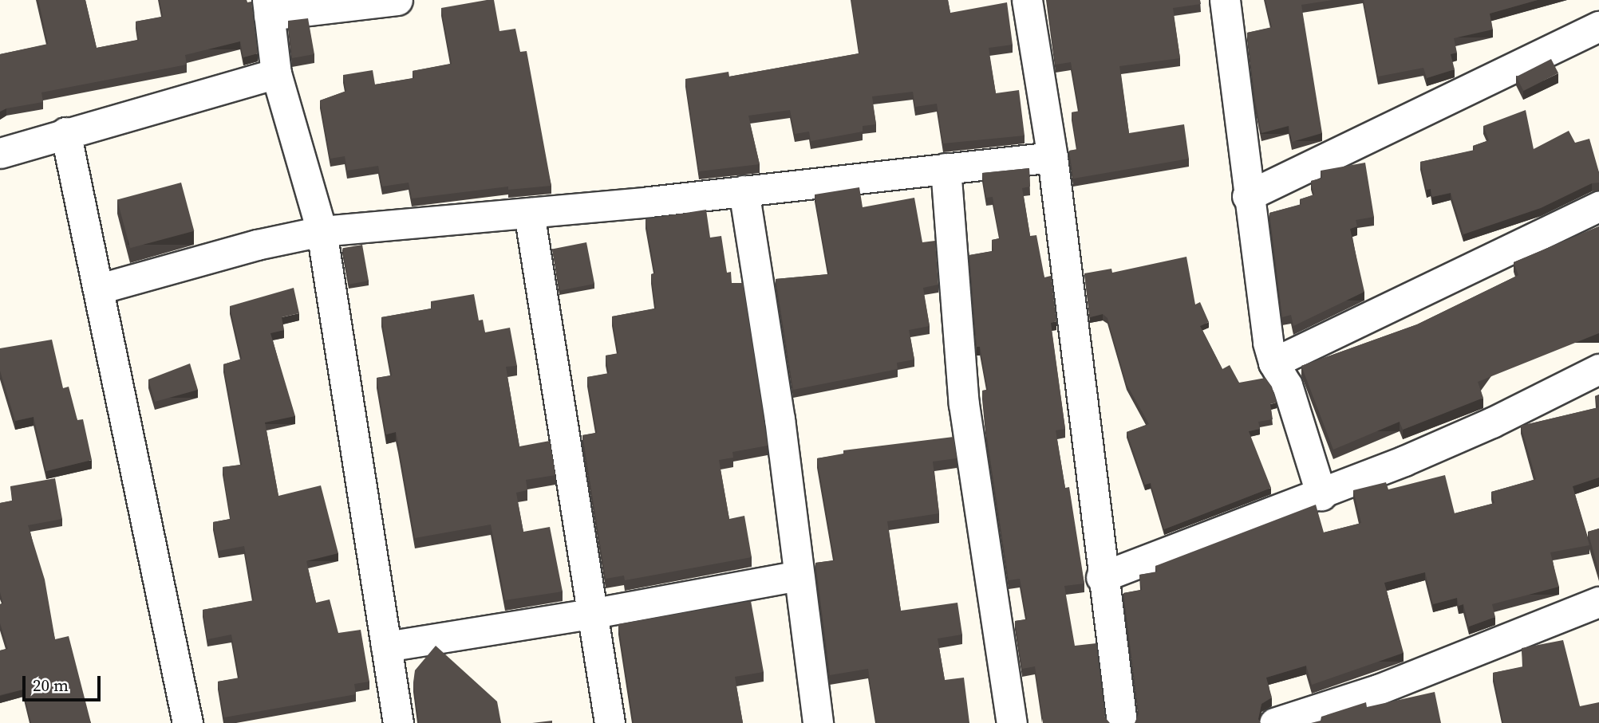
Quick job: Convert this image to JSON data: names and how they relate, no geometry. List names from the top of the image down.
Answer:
{
  "scale_bar": "20 m"
}
